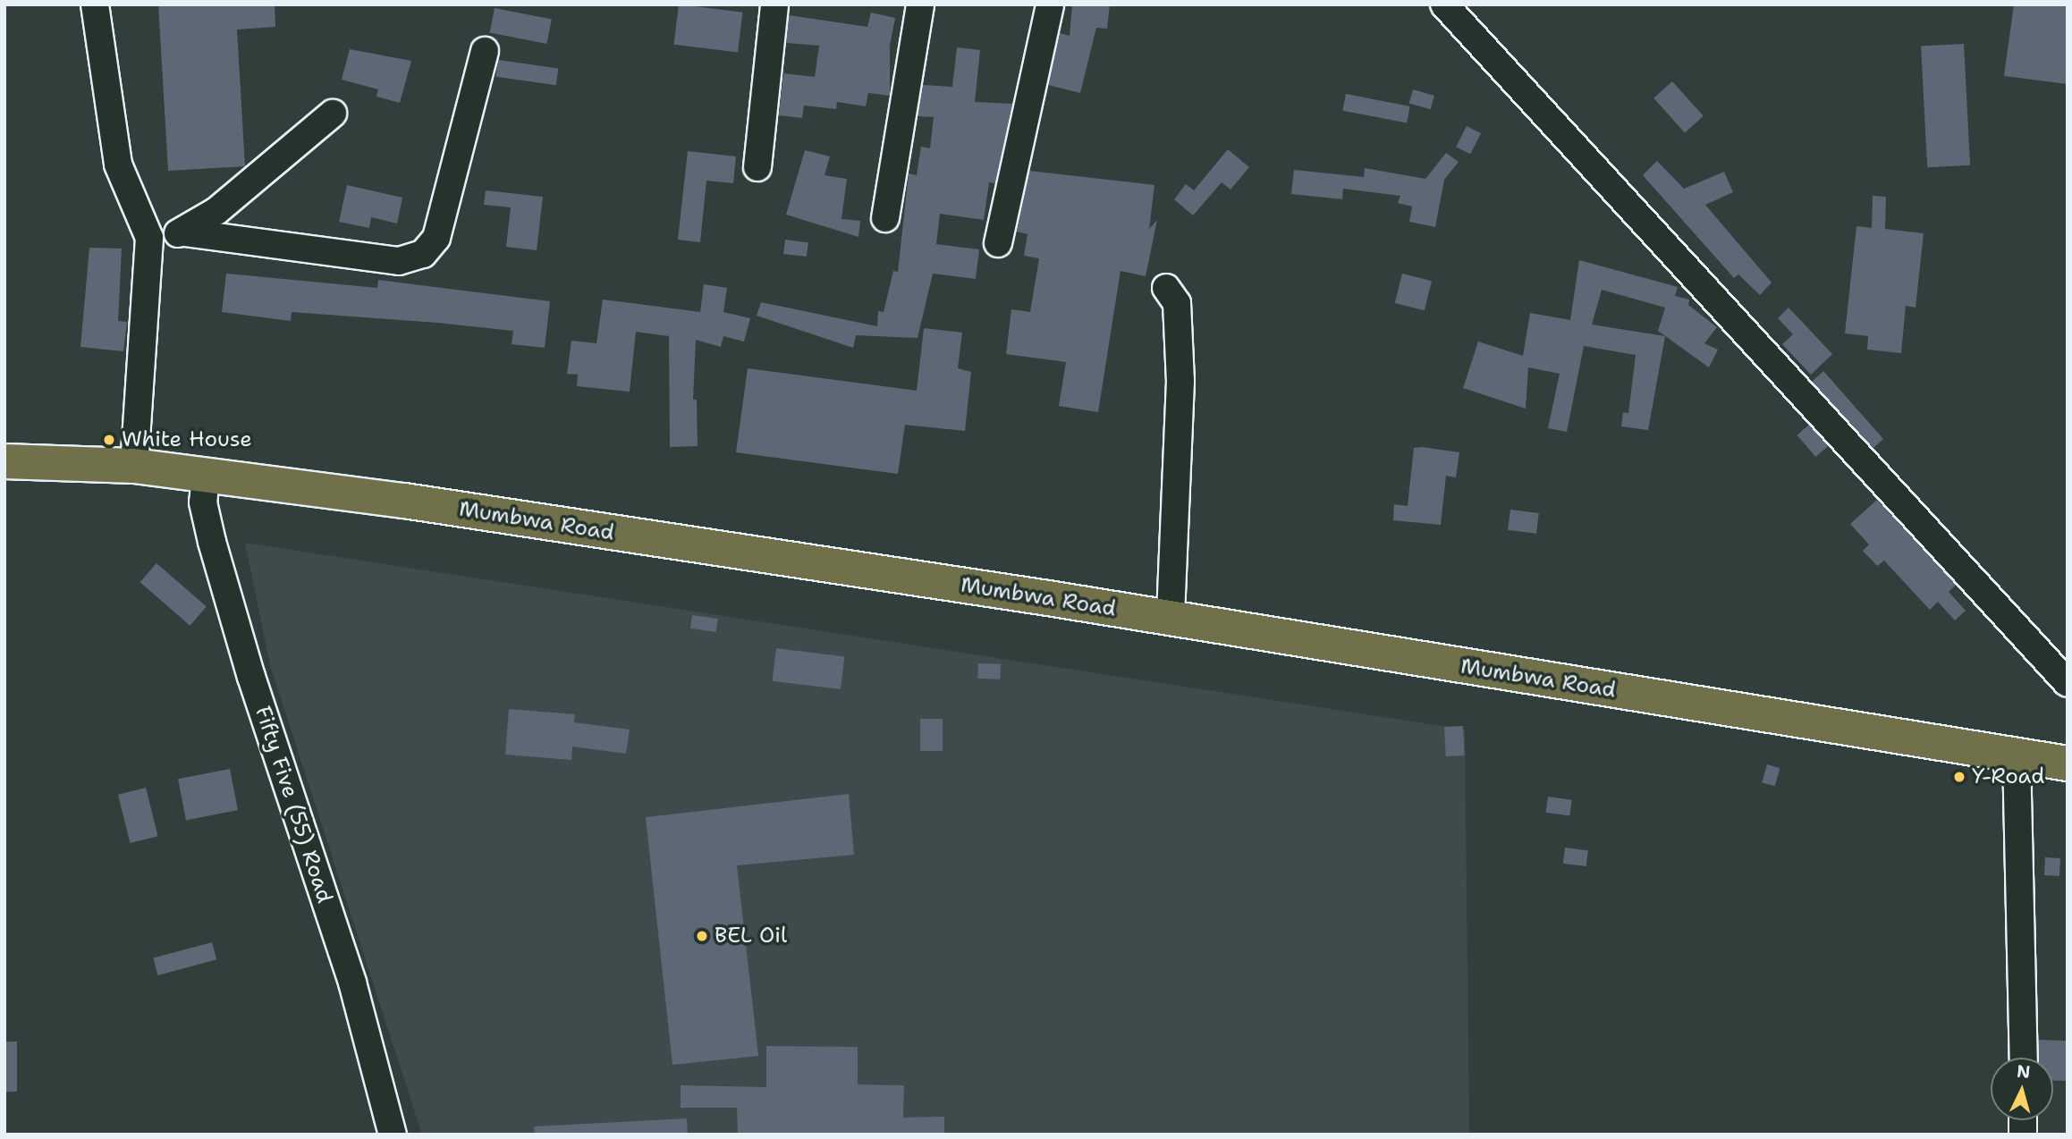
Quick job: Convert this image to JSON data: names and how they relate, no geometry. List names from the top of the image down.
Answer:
{
  "streets": {
    "main road": ["Mumbwa Road"],
    "street": ["Fifty Five (55) Road"]
  },
  "crossings": [
    ["Mumbwa Road", "Fifty Five (55) Road"]
  ],
  "places": ["White House", "Y-Road", "BEL Oil"],
  "north": "top"
}
